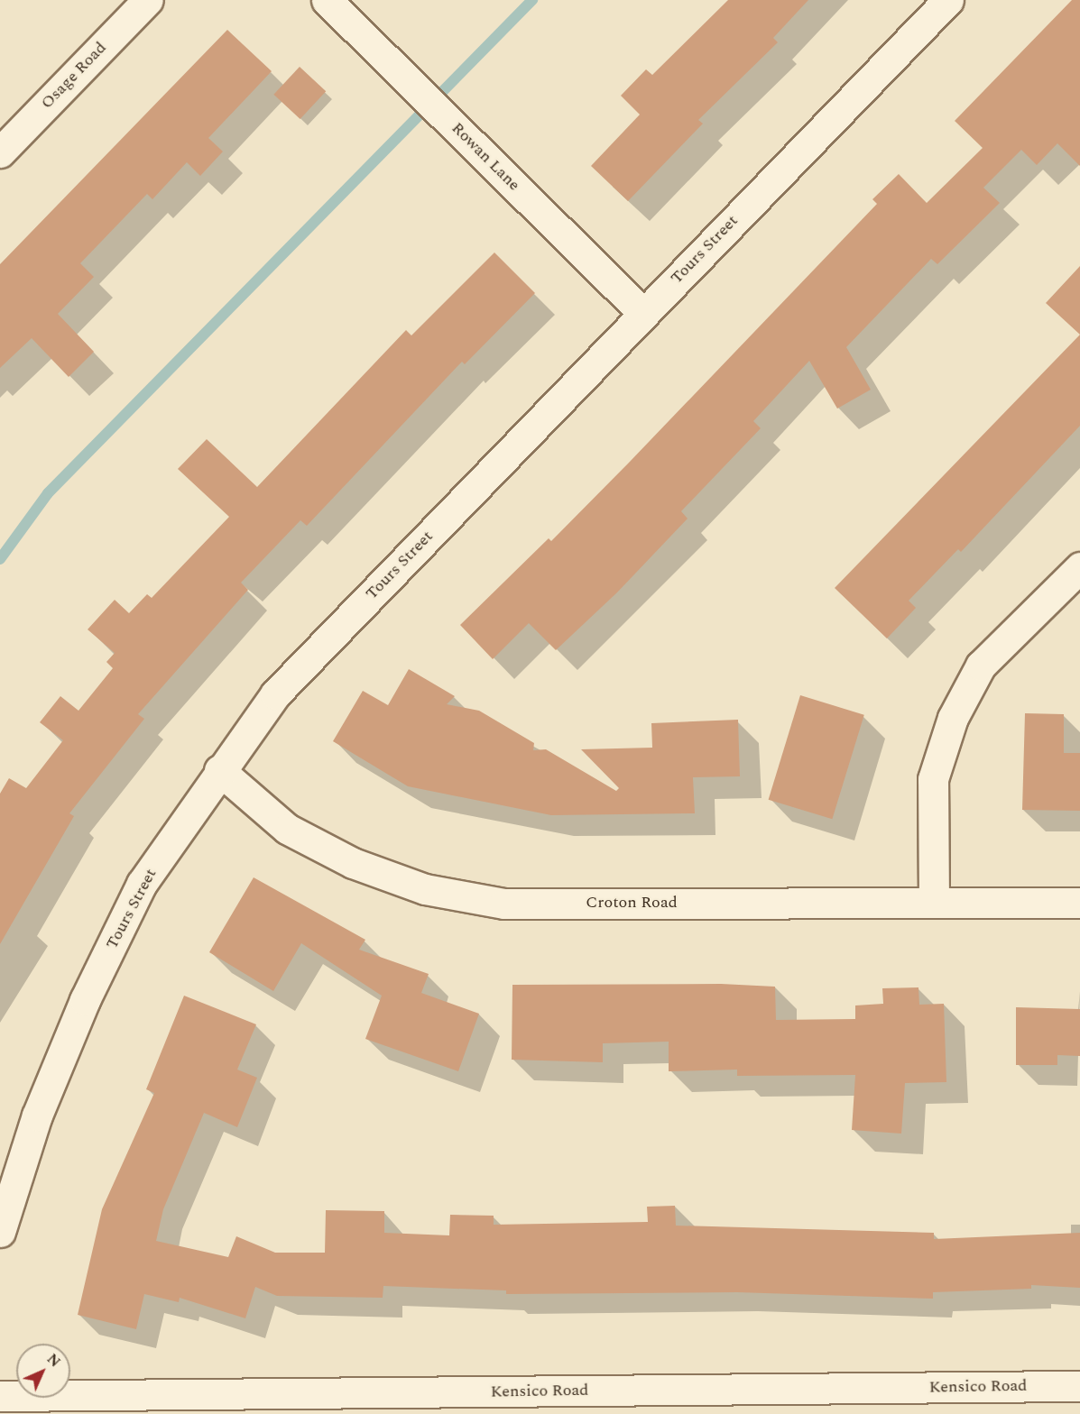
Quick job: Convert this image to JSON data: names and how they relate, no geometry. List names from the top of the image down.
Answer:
{
  "streets": {
    "street": [
      "Osage Road",
      "Rowan Lane",
      "Tours Street",
      "Croton Road",
      "Kensico Road"
    ]
  },
  "crossings": [
    ["Rowan Lane", "Tours Street"],
    ["Tours Street", "Croton Road"]
  ],
  "north": "top right"
}
